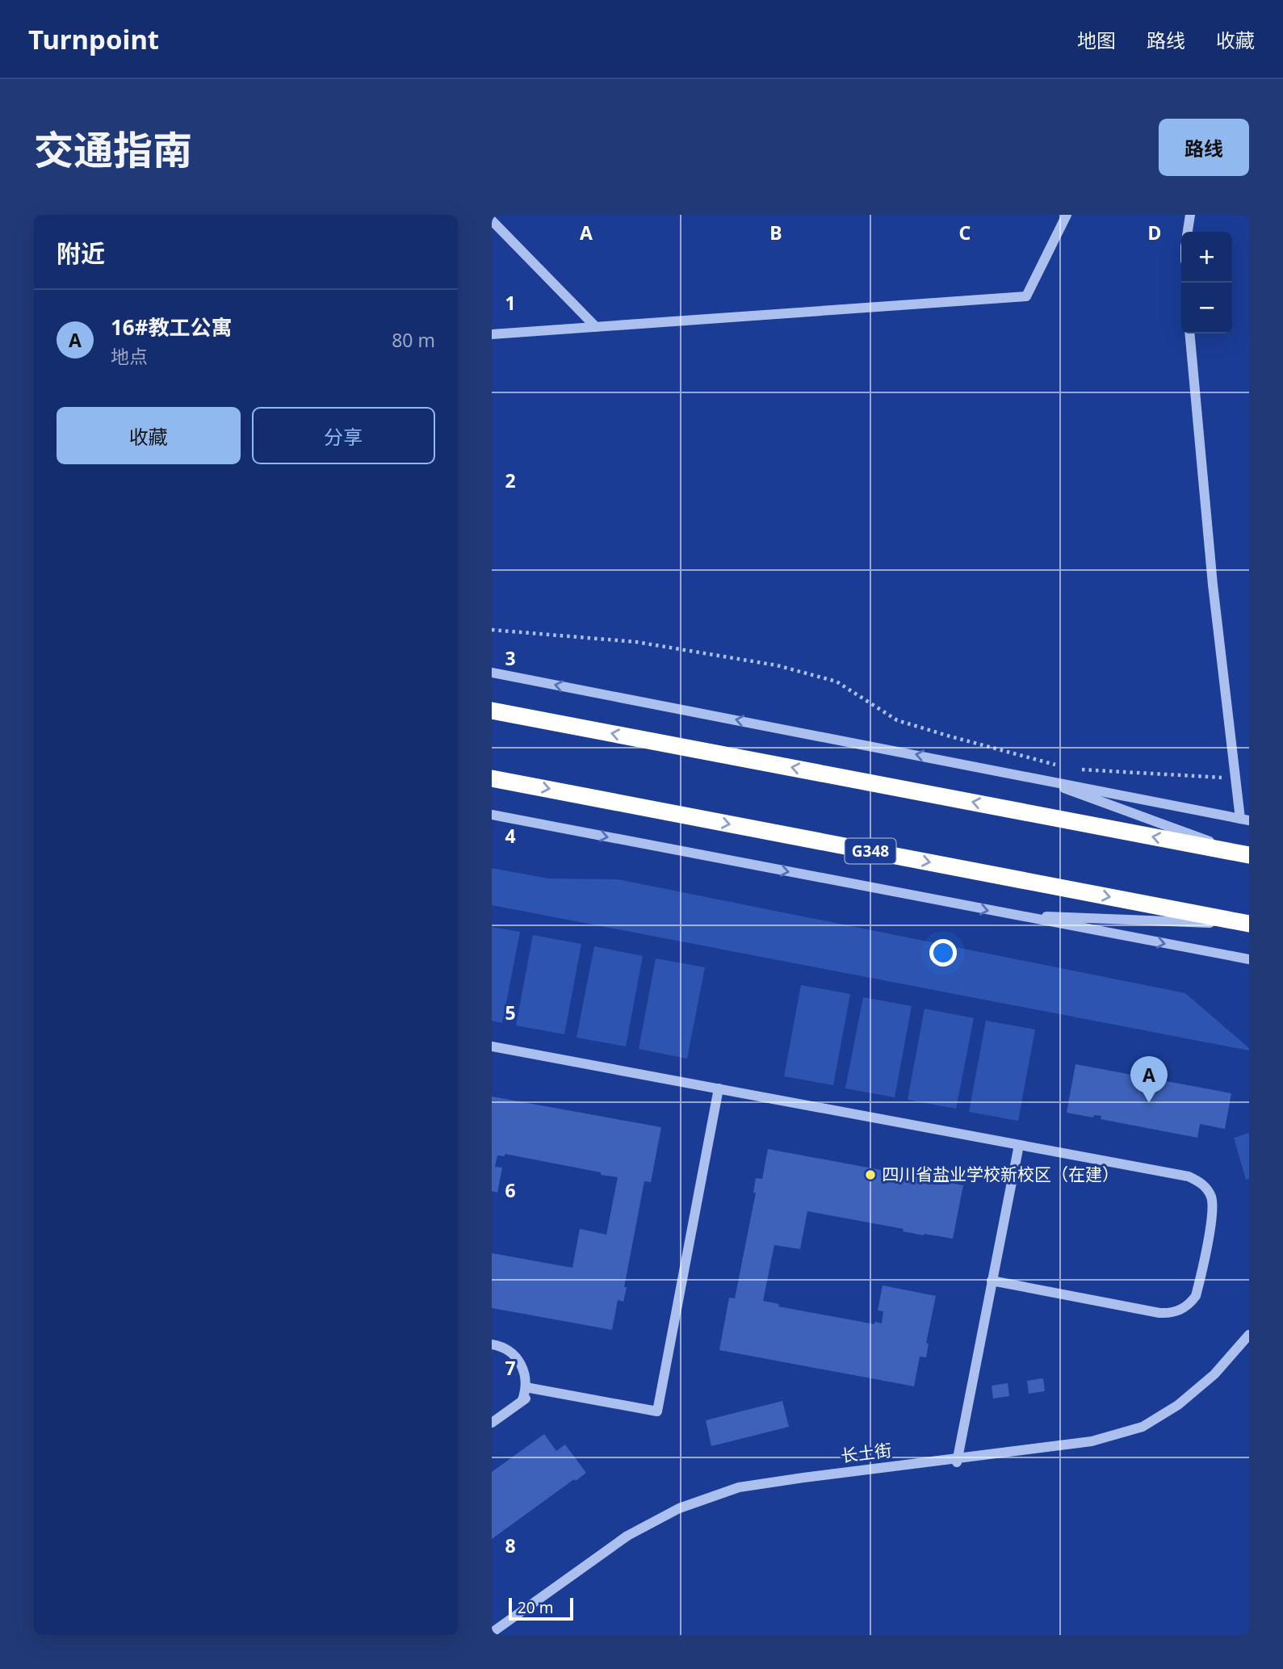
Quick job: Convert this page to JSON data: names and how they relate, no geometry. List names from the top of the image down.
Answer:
{
  "streets": {
    "highway": ["G348"],
    "street": ["长土街"]
  },
  "places": ["四川省盐业学校新校区（在建）"],
  "scale_bar": "20 m",
  "page": {
    "header": "Turnpoint",
    "nav": ["地图", "路线", "收藏"],
    "title": "交通指南",
    "buttons": [
      "路线",
      ["收藏", "分享"]
    ],
    "heading": "附近",
    "map_buttons": ["+", "−"],
    "list": [
      {
        "mark": "A",
        "name": "16#教工公寓",
        "note": "地点",
        "value": "80 m"
      }
    ],
    "pins": "A",
    "scale": "20 m"
  },
  "grid": {
    "columns": [
      "A",
      "B",
      "C",
      "D"
    ],
    "rows": [
      "1",
      "2",
      "3",
      "4",
      "5",
      "6",
      "7",
      "8"
    ]
  }
}
